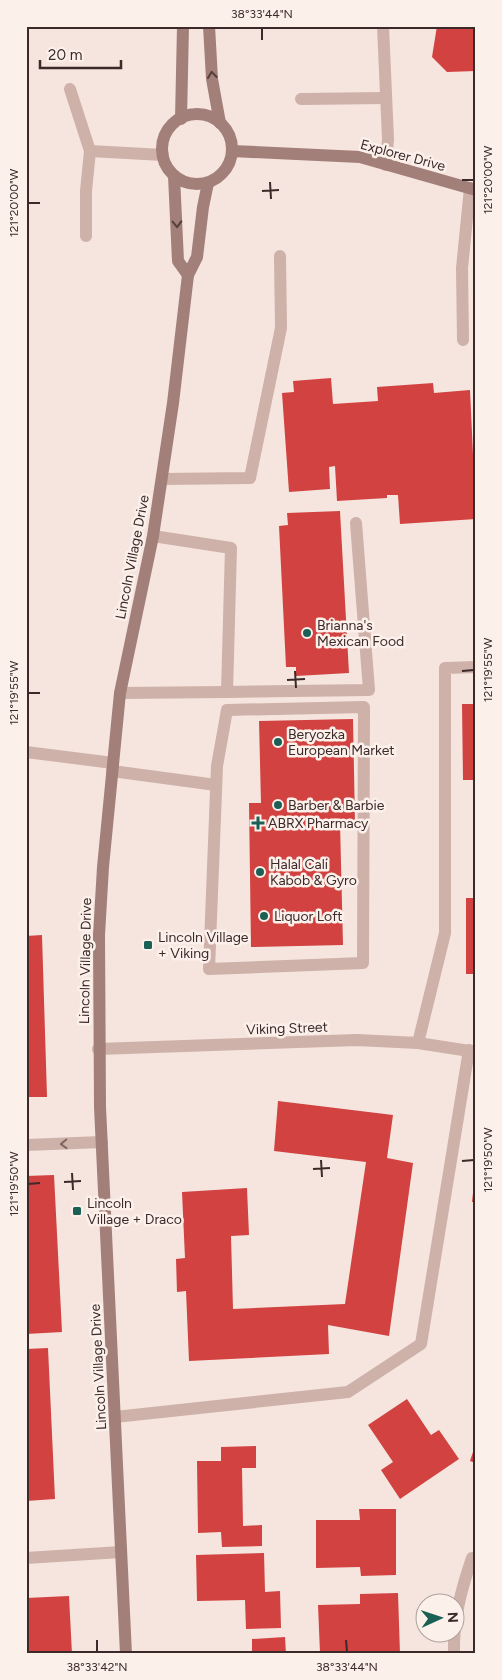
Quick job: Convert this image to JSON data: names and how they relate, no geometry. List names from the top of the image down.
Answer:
{
  "streets": {
    "street": ["Explorer Drive", "Lincoln Village Drive", "Viking Street"]
  },
  "crossings": [
    ["Explorer Drive", "Lincoln Village Drive"],
    ["Lincoln Village Drive", "Viking Street"]
  ],
  "places": {
    "other": [
      "Brianna's Mexican Food",
      "Beryozka European Market",
      "Barber & Barbie",
      "Halal Cali Kabob & Gyro",
      "Liquor Loft"
    ],
    "health": ["ABRX Pharmacy"],
    "transit": ["Lincoln Village + Viking", "Lincoln Village + Draco"]
  },
  "scale_bar": "20 m",
  "north": "right",
  "coordinates": [
    "38°33'44\"N",
    "121°20'00\"W",
    "121°19'55\"W",
    "121°19'50\"W",
    "38°33'42\"N"
  ]
}
